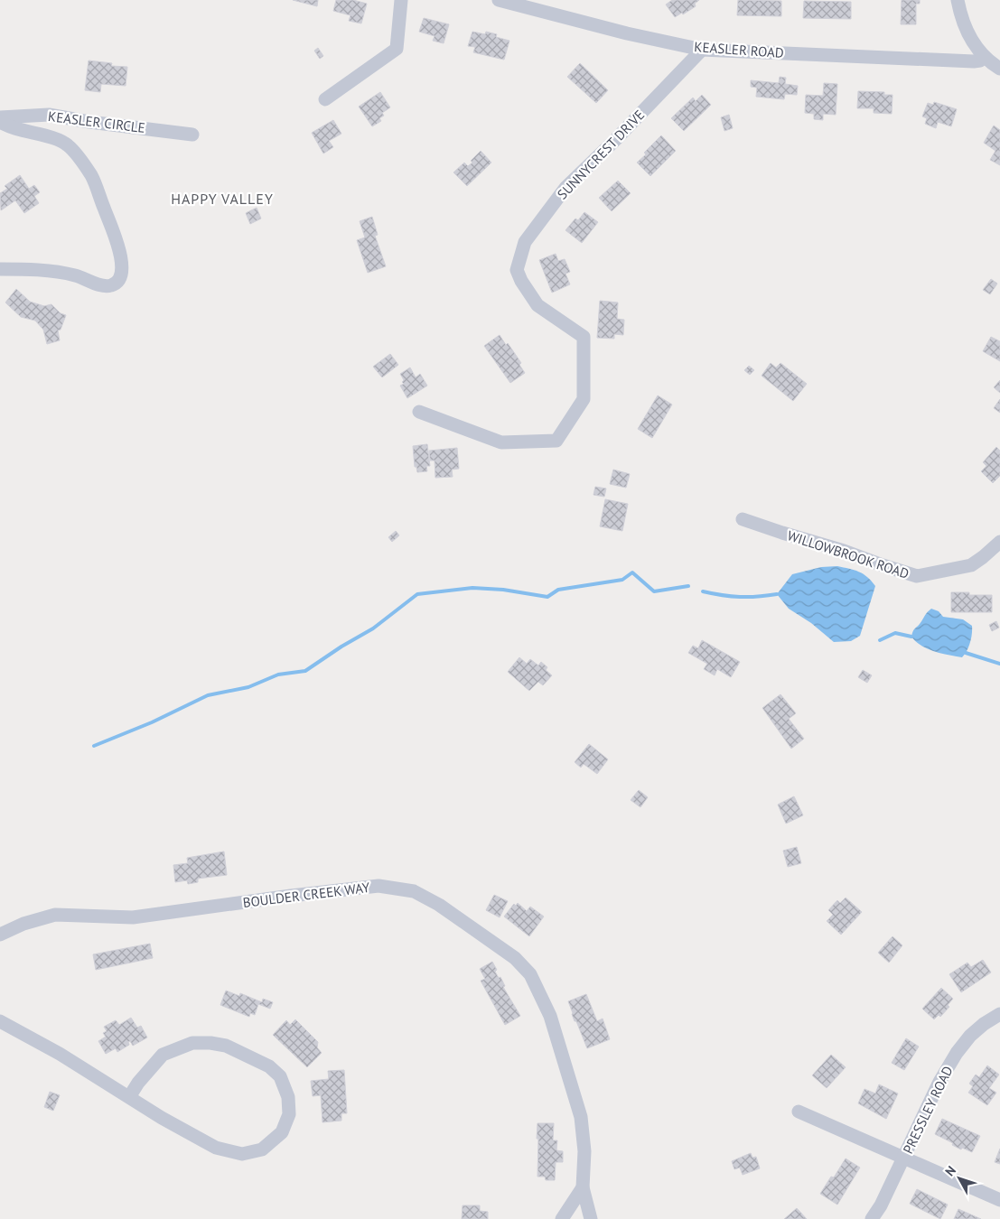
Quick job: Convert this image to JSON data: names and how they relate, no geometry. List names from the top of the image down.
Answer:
{
  "streets": {
    "street": [
      "KEASLER ROAD",
      "KEASLER CIRCLE",
      "SUNNYCREST DRIVE",
      "WILLOWBROOK ROAD",
      "BOULDER CREEK WAY",
      "PRESSLEY ROAD"
    ]
  },
  "crossings": [
    ["KEASLER ROAD", "SUNNYCREST DRIVE"]
  ],
  "districts": ["HAPPY VALLEY"],
  "north": "top left"
}
